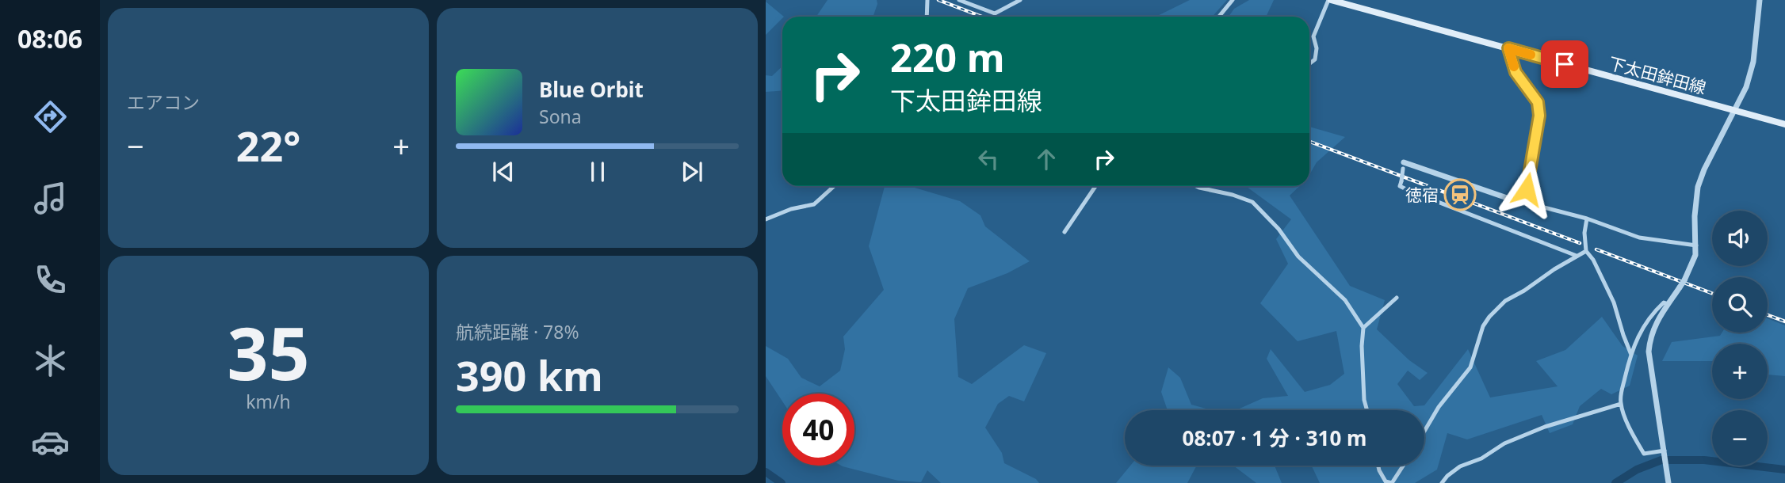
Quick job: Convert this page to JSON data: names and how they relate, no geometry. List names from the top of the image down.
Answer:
{
  "streets": {
    "main road": ["下太田鉾田線"]
  },
  "places": {
    "station": ["徳宿"]
  },
  "page": {
    "tabs": "08:06",
    "tile": [
      "エアコン",
      ["35", "km/h"],
      ["航続距離 · 78%", "390 km"]
    ],
    "turn": ["220 m", "下太田鉾田線"],
    "song": ["Blue Orbit", "Sona"],
    "heat": ["−", "22°", "+"],
    "map_buttons": ["+", "−"],
    "limit": "40",
    "trip": "08:07 · 1 分 · 310 m"
  }
}
